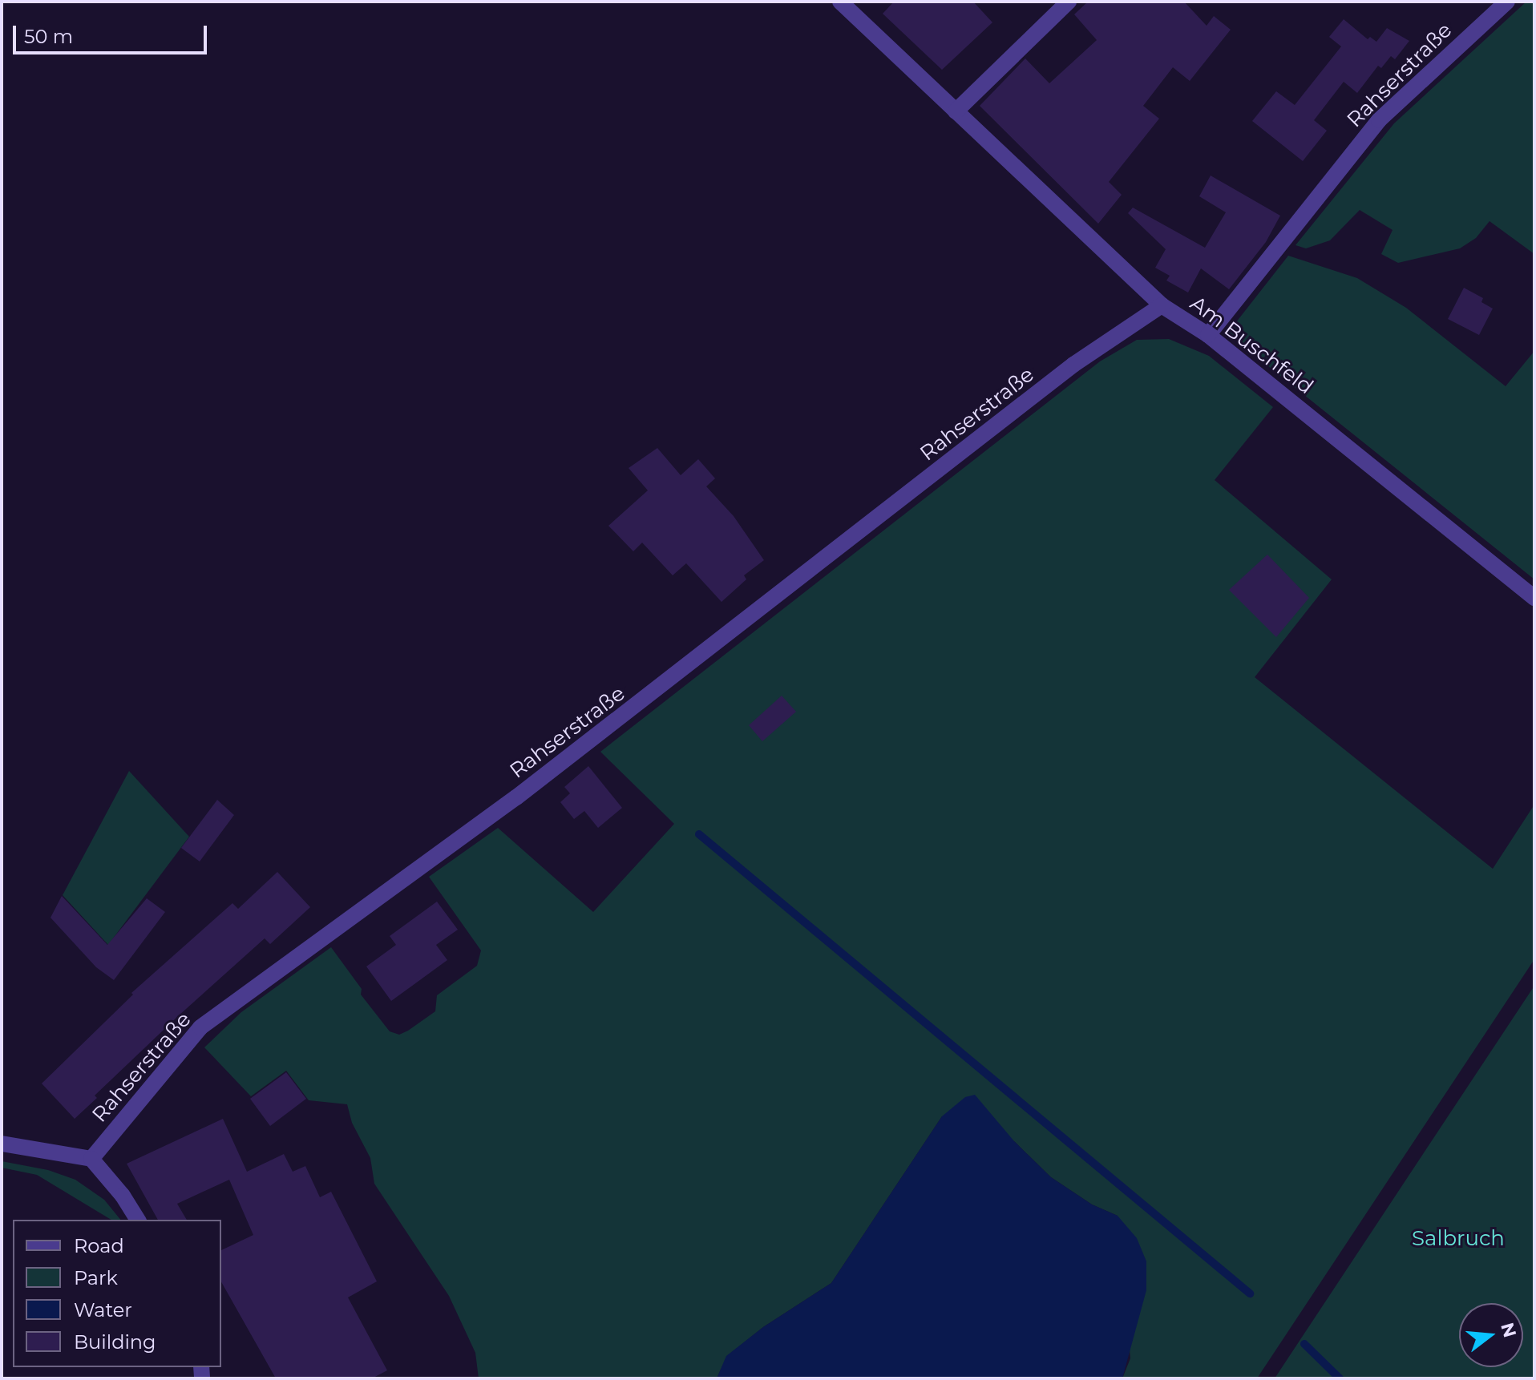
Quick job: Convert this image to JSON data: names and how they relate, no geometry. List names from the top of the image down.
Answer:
{
  "streets": {
    "street": ["Rahserstraße", "Am Buschfeld"]
  },
  "crossings": [
    ["Rahserstraße", "Am Buschfeld"]
  ],
  "parks": ["Salbruch"],
  "legend": [
    "Road",
    "Park",
    "Water",
    "Building"
  ],
  "scale_bar": "50 m",
  "north": "right"
}
